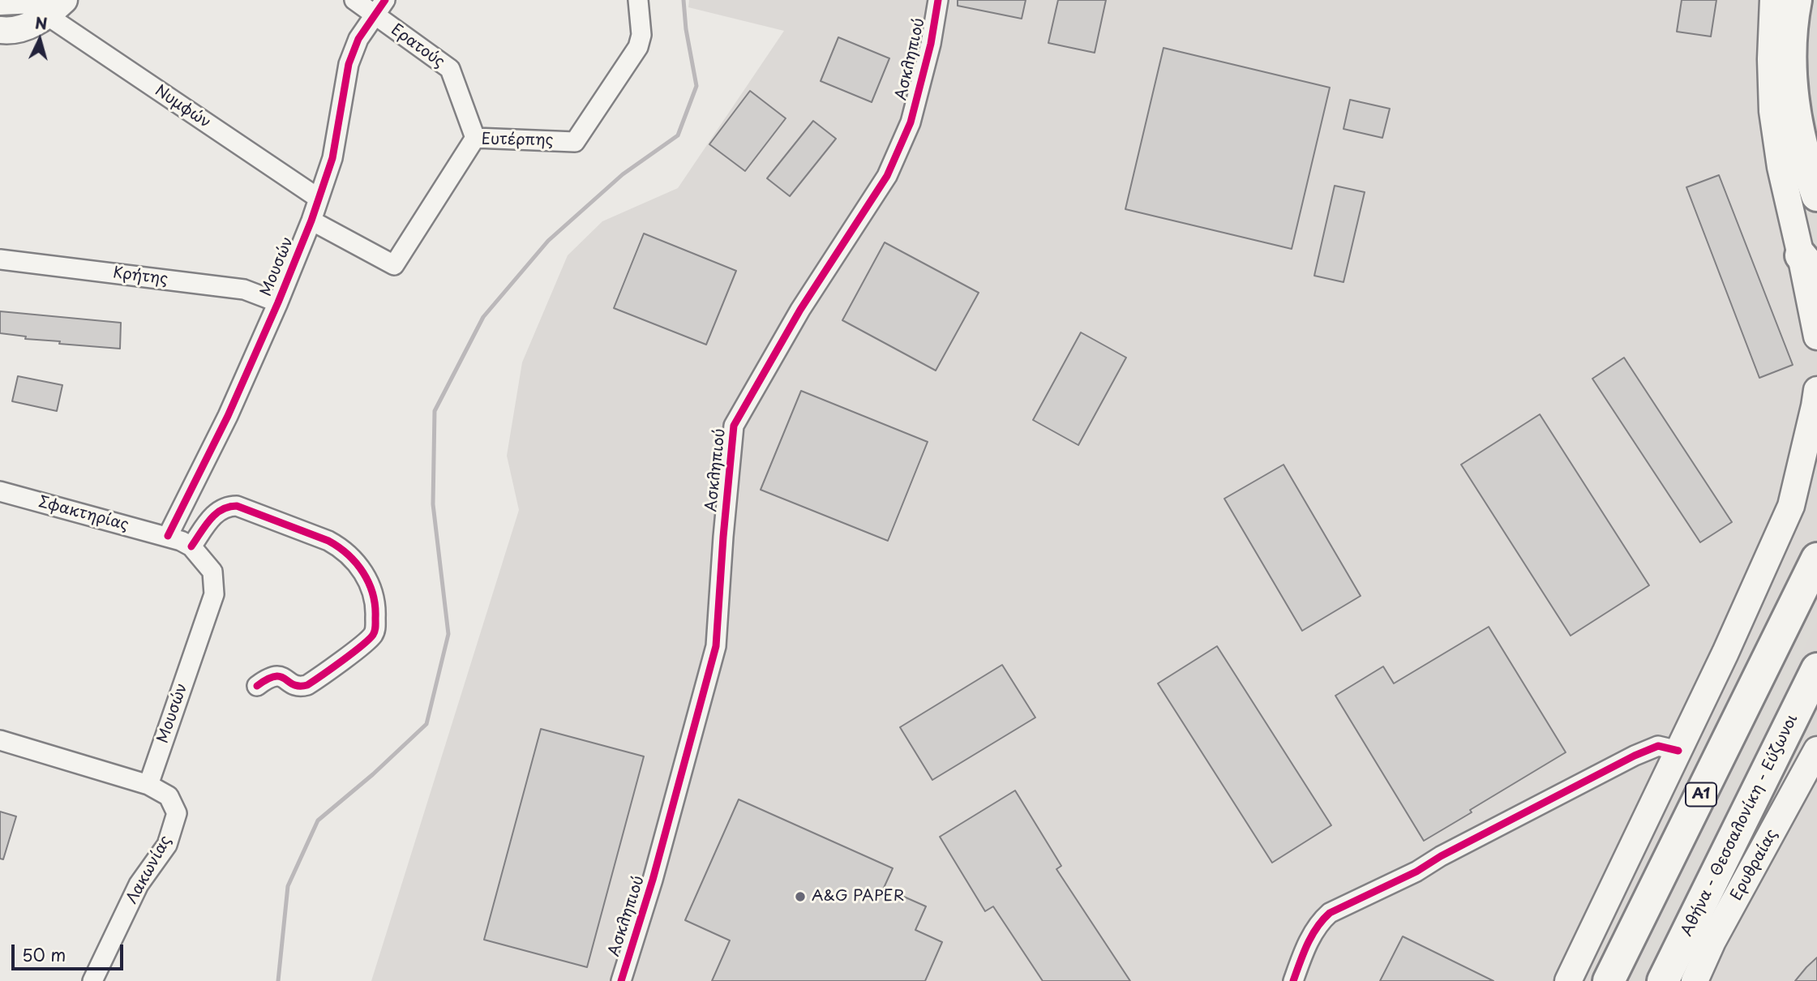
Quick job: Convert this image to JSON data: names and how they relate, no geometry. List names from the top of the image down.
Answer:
{
  "streets": {
    "highway": ["Α1", "Αθήνα - Θεσσαλονίκη - Εύζωνοι"],
    "main road": ["Ερυθραίας"],
    "street": [
      "Ερατούς",
      "Ασκληπιού",
      "Νυμφών",
      "Ευτέρπης",
      "Μουσών",
      "Κρήτης",
      "Σφακτηρίας",
      "Λακωνίας"
    ]
  },
  "crossings": [
    ["Ερατούς", "Ευτέρπης"],
    ["Ερατούς", "Μουσών"],
    ["Νυμφών", "Μουσών"],
    ["Ευτέρπης", "Μουσών"],
    ["Μουσών", "Κρήτης"],
    ["Μουσών", "Σφακτηρίας"],
    ["Μουσών", "Λακωνίας"]
  ],
  "places": ["A&G PAPER"],
  "scale_bar": "50 m",
  "north": "top"
}
